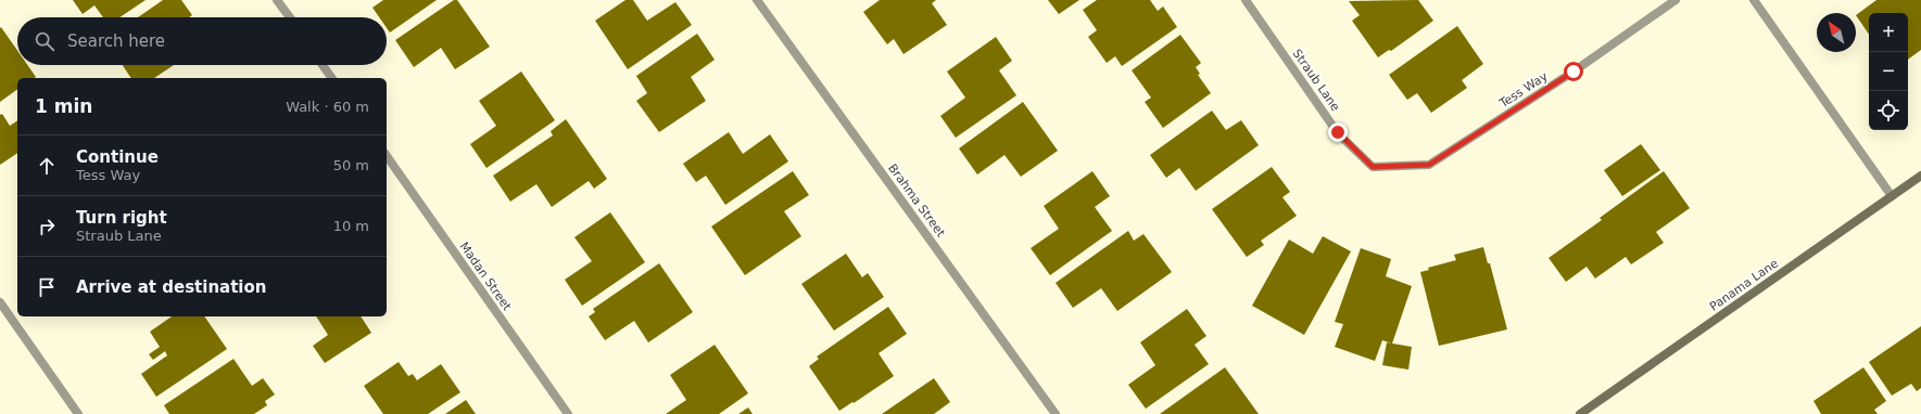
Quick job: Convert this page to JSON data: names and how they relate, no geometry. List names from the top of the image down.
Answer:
{
  "streets": {
    "main road": ["Panama Lane"],
    "street": [
      "Straub Lane",
      "Tess Way",
      "Brahma Street",
      "Madan Street"
    ]
  },
  "crossings": [
    ["Straub Lane", "Tess Way"]
  ],
  "north": "top left",
  "page": {
    "map_buttons": ["+", "−"],
    "search": "Search here",
    "heading": ["1 min", "Walk · 60 m"],
    "list": [
      ["Continue", "Tess Way", "50 m"],
      ["Turn right", "Straub Lane", "10 m"],
      "Arrive at destination"
    ]
  }
}
